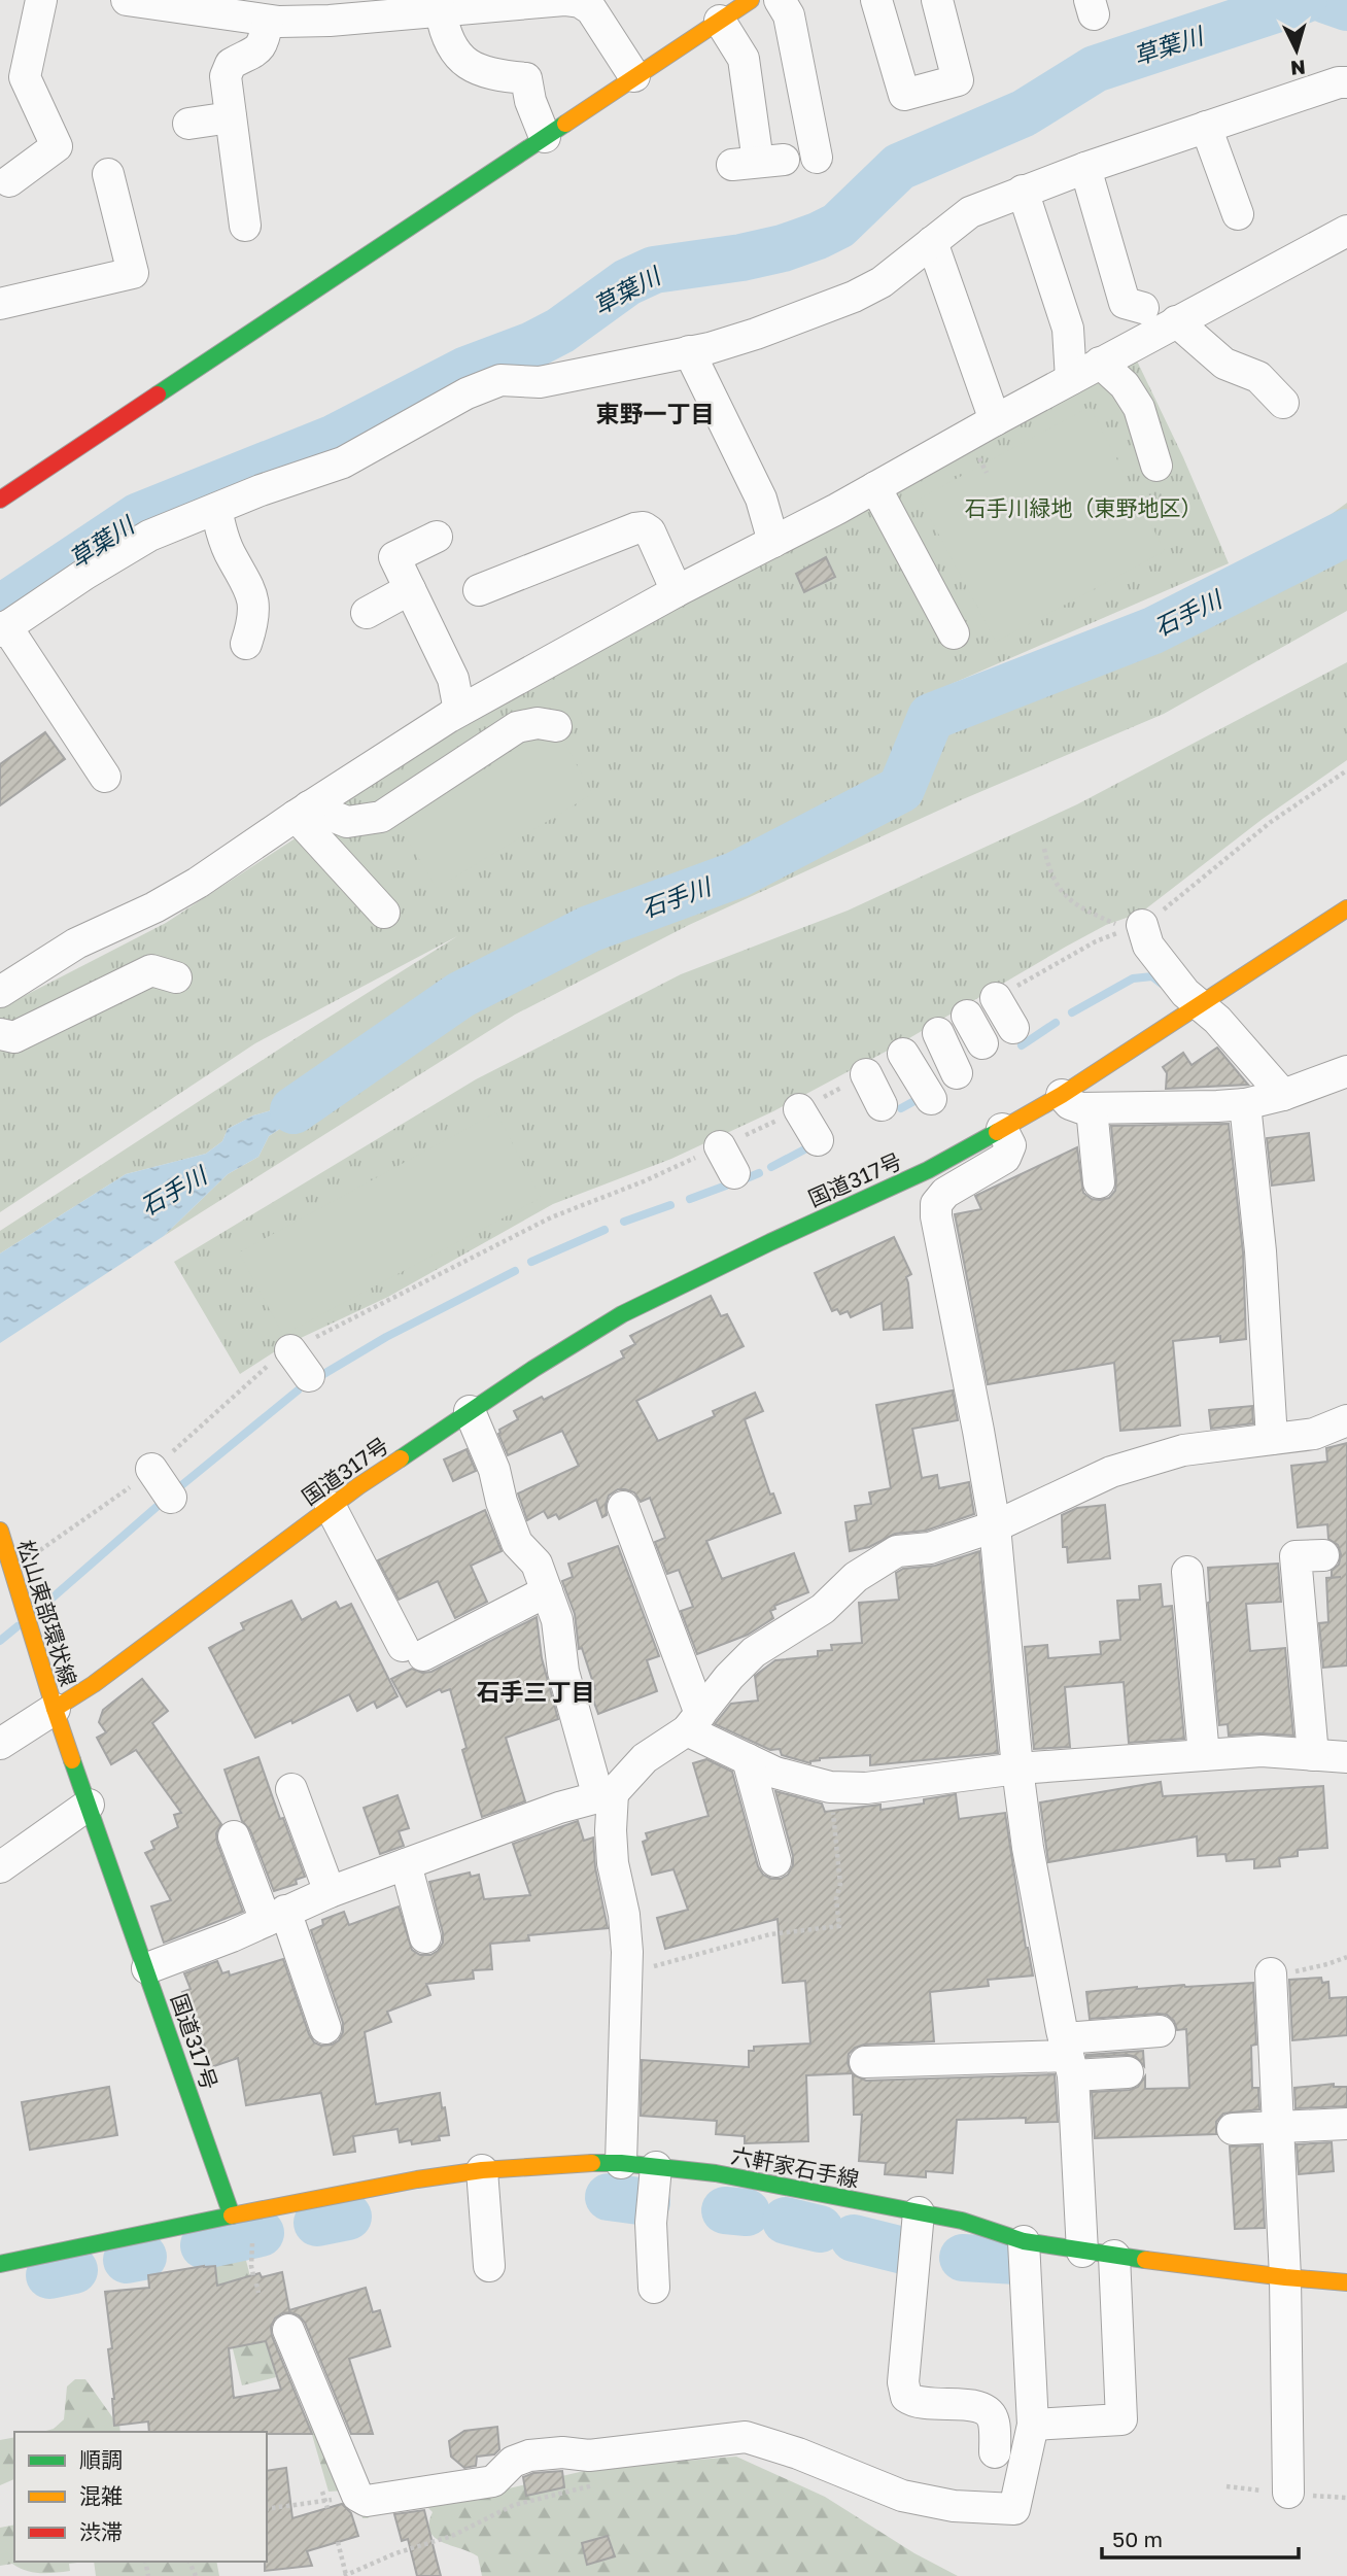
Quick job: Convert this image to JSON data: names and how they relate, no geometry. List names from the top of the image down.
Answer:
{
  "streets": {
    "main road": ["国道317号", "松山東部環状線", "六軒家石手線"]
  },
  "crossings": [
    ["国道317号", "松山東部環状線"],
    ["国道317号", "六軒家石手線"]
  ],
  "districts": ["東野一丁目", "石手三丁目"],
  "water": ["草葉川", "石手川"],
  "parks": ["石手川緑地（東野地区）"],
  "legend": ["順調", "混雑", "渋滞"],
  "scale_bar": "50 m",
  "north": "bottom"
}
